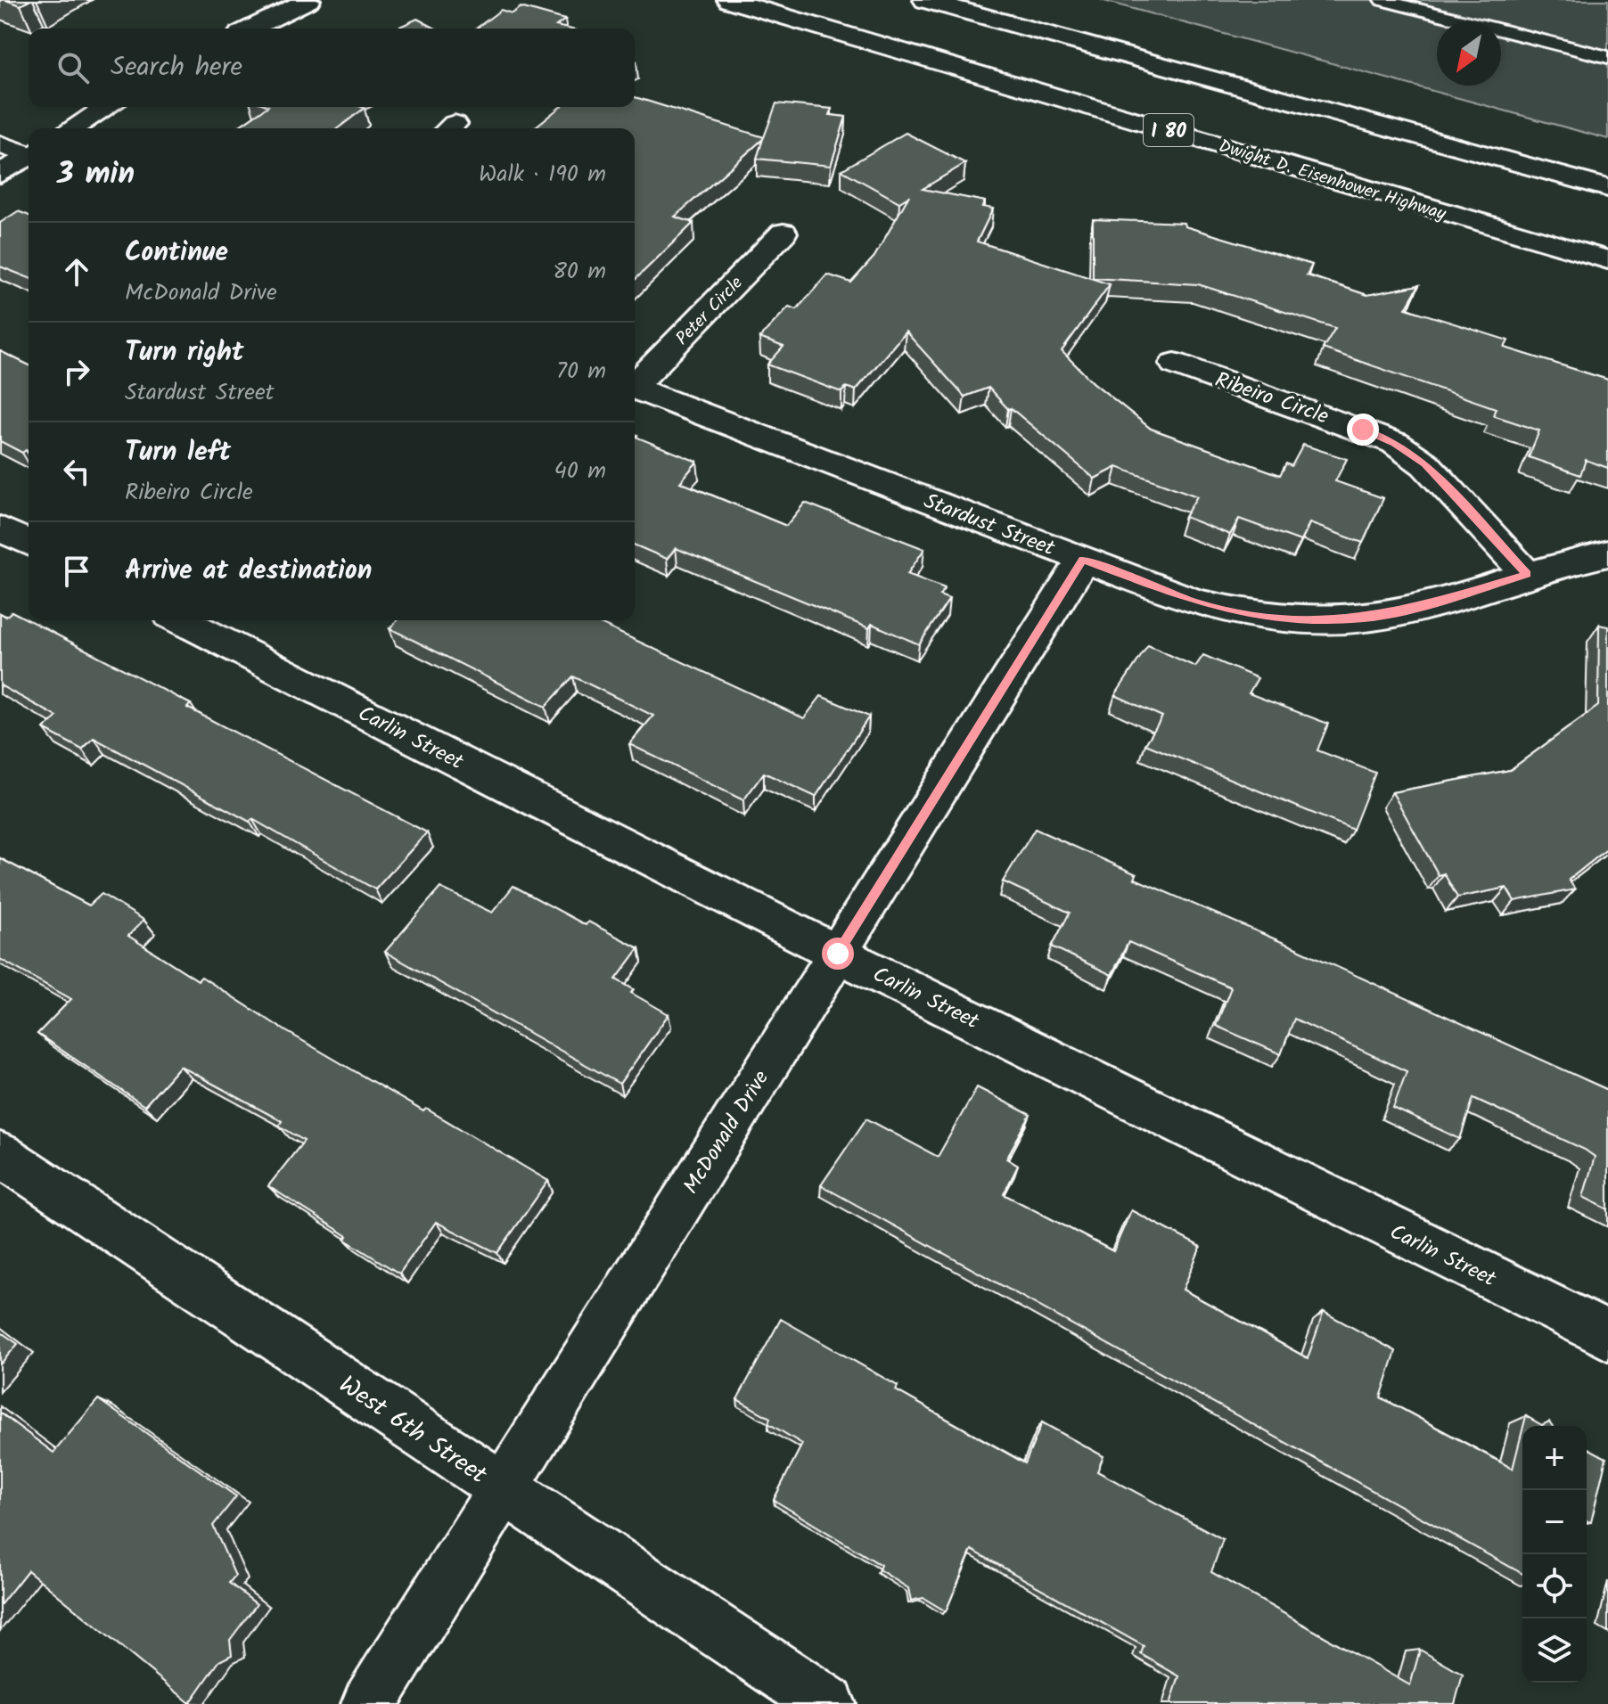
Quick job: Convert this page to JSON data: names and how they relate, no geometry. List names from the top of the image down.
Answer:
{
  "streets": {
    "main road": [
      "I 80",
      "Dwight D. Eisenhower Highway",
      "Peter Circle",
      "Ribeiro Circle",
      "Stardust Street",
      "Carlin Street",
      "McDonald Drive",
      "West 6th Street"
    ]
  },
  "crossings": [
    ["Ribeiro Circle", "Stardust Street"],
    ["Stardust Street", "McDonald Drive"],
    ["Carlin Street", "McDonald Drive"],
    ["McDonald Drive", "West 6th Street"]
  ],
  "north": "bottom left",
  "page": {
    "search": "Search here",
    "heading": ["3 min", "Walk · 190 m"],
    "list": [
      ["Continue", "McDonald Drive", "80 m"],
      ["Turn right", "Stardust Street", "70 m"],
      ["Turn left", "Ribeiro Circle", "40 m"],
      "Arrive at destination"
    ],
    "map_buttons": ["+", "−"]
  }
}
